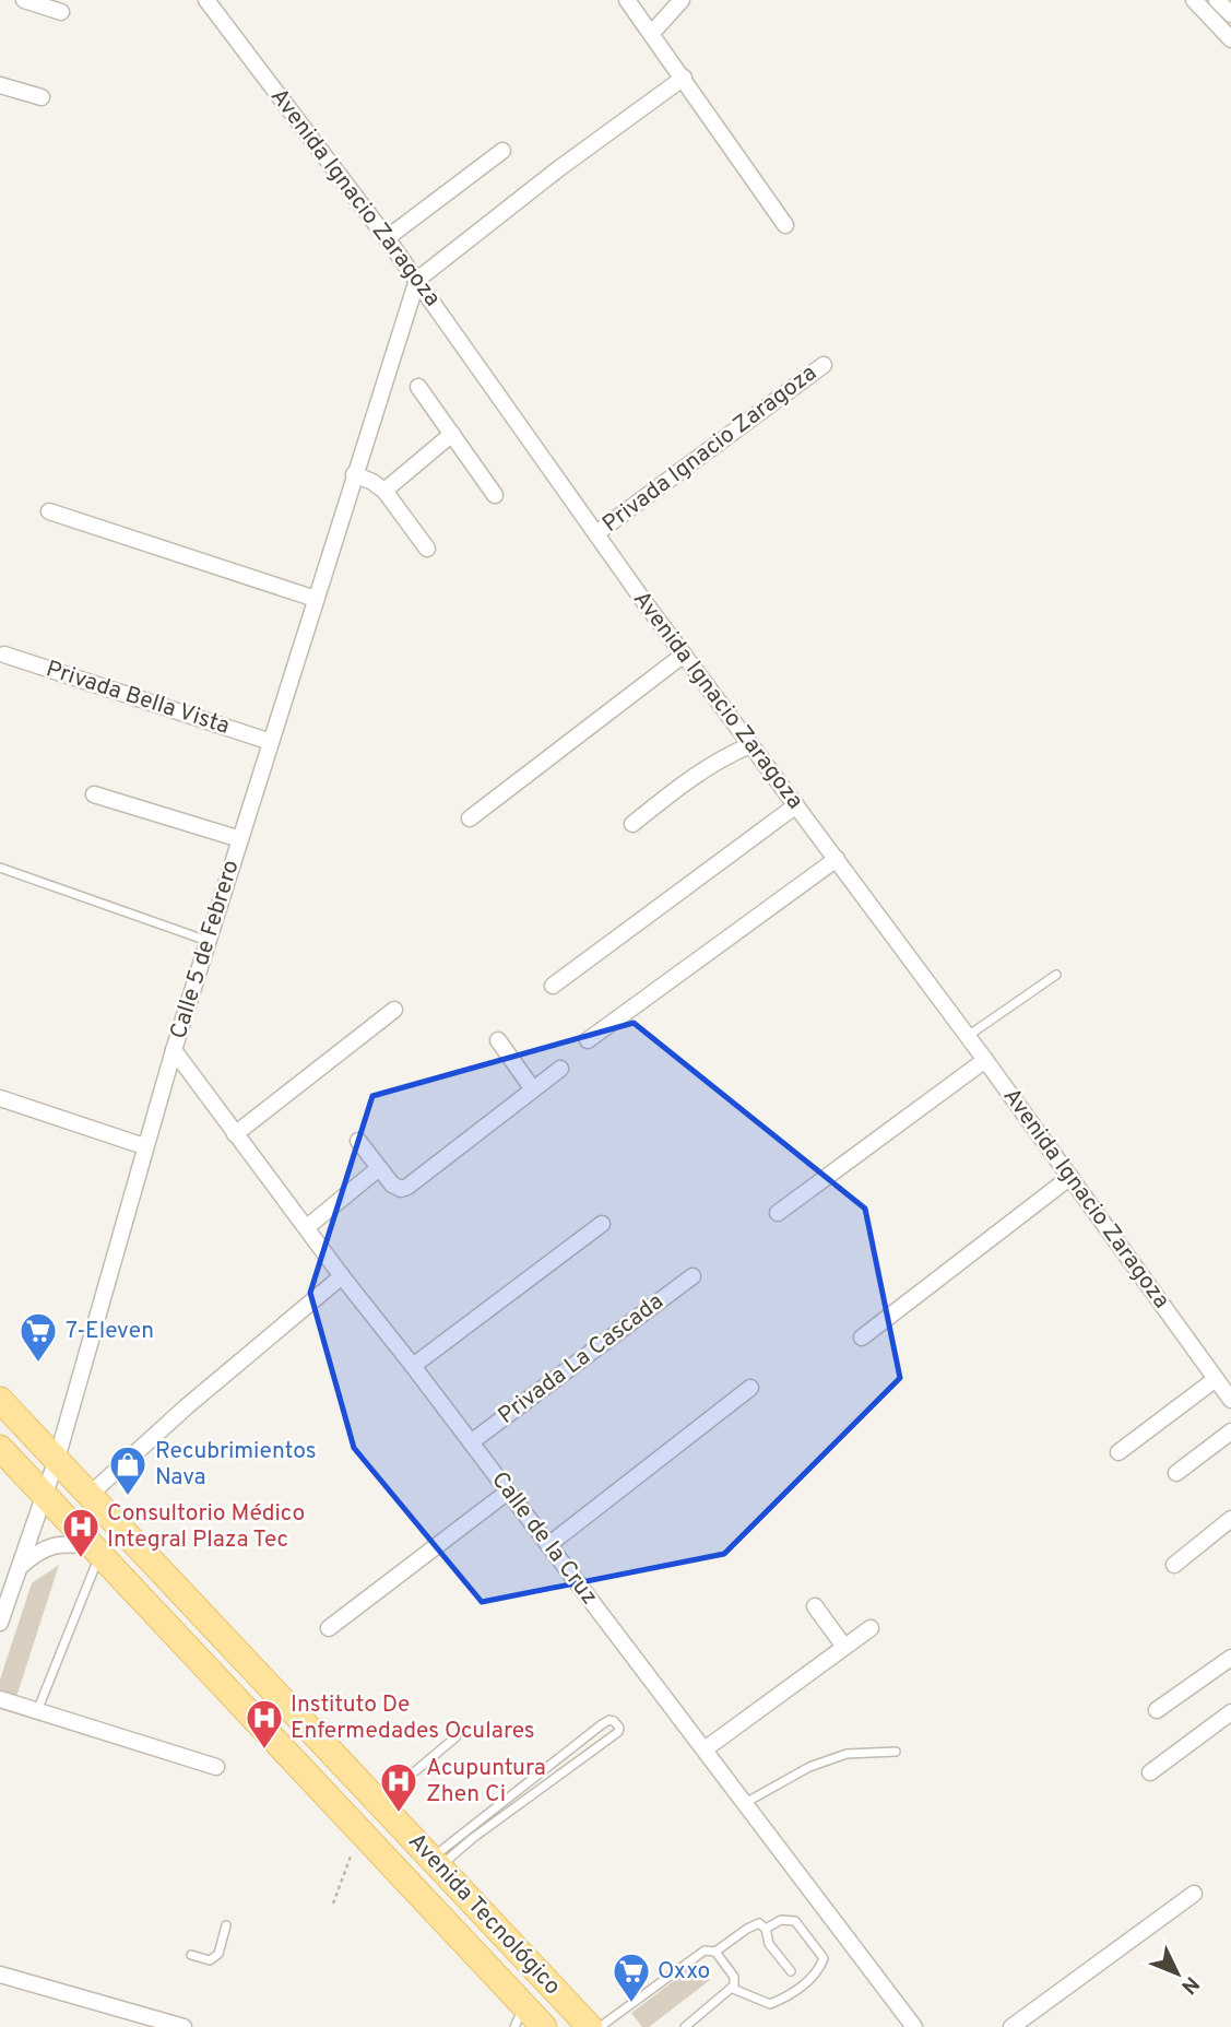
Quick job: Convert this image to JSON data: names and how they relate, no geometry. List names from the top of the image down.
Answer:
{
  "streets": {
    "main road": ["Avenida Tecnológico"],
    "street": [
      "Avenida Ignacio Zaragoza",
      "Privada Ignacio Zaragoza",
      "Privada Bella Vista",
      "Calle 5 de Febrero",
      "Privada La Cascada",
      "Calle de la Cruz"
    ]
  },
  "crossings": [
    ["Avenida Ignacio Zaragoza", "Privada Ignacio Zaragoza"],
    ["Avenida Ignacio Zaragoza", "Calle 5 de Febrero"],
    ["Privada Bella Vista", "Calle 5 de Febrero"],
    ["Calle 5 de Febrero", "Calle de la Cruz"],
    ["Calle 5 de Febrero", "Avenida Tecnológico"],
    ["Privada La Cascada", "Calle de la Cruz"]
  ],
  "places": {
    "supermarket": ["7-Eleven", "Oxxo"],
    "shop": ["Recubrimientos Nava"],
    "hospital": ["Consultorio Médico Integral Plaza Tec", "Instituto De Enfermedades Oculares", "Acupuntura Zhen Ci"]
  },
  "north": "bottom right"
}
